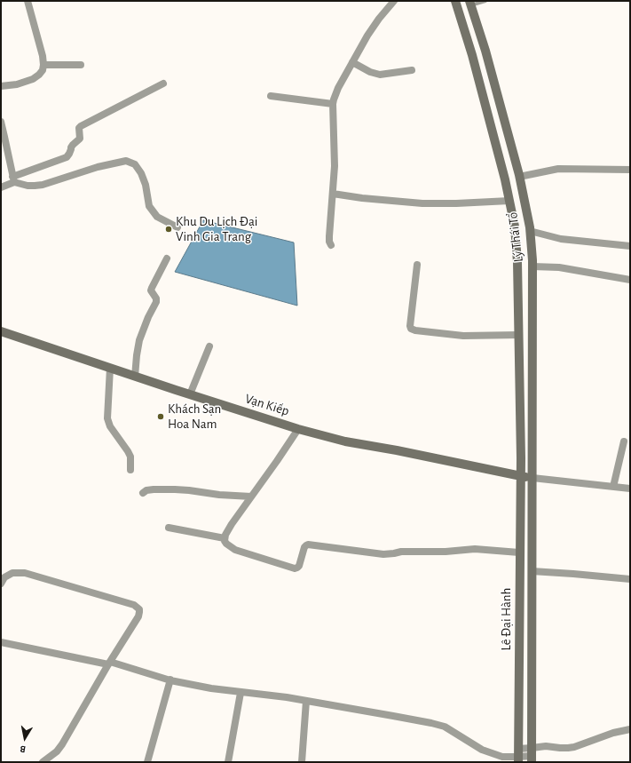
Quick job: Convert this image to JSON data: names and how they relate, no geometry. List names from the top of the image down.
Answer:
{
  "streets": {
    "main road": ["Lý Thái Tổ", "Vạn Kiếp", "Lê Đại Hành"]
  },
  "crossings": [
    ["Lý Thái Tổ", "Vạn Kiếp"],
    ["Lý Thái Tổ", "Lê Đại Hành"],
    ["Vạn Kiếp", "Lê Đại Hành"]
  ],
  "places": ["Khu Du Lịch Đại Vinh Gia Trang", "Khách Sạn Hoa Nam"],
  "north": "bottom"
}
